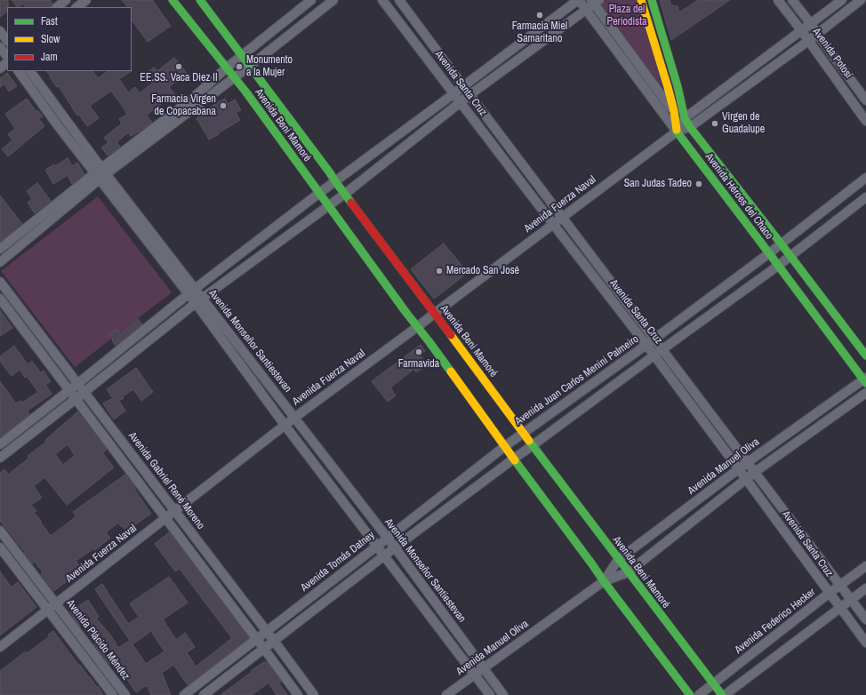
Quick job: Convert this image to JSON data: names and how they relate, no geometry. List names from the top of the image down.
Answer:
{
  "streets": {
    "street": [
      "Avenida Potosí",
      "Avenida Santa Cruz",
      "Avenida Beni Mamoré",
      "Avenida Héroes del Chaco",
      "Avenida Fuerza Naval",
      "Avenida Monseñor Santiestevan",
      "Avenida Juan Carlos Menini Palmeiro",
      "Avenida Manuel Oliva",
      "Avenida Gabriel René Moreno",
      "Avenida Tomás Datney",
      "Avenida Federico Hecker",
      "Avenida Plácido Méndez"
    ]
  },
  "crossings": [
    ["Avenida Potosí", "Avenida Fuerza Naval"],
    ["Avenida Santa Cruz", "Avenida Fuerza Naval"],
    ["Avenida Santa Cruz", "Avenida Juan Carlos Menini Palmeiro"],
    ["Avenida Santa Cruz", "Avenida Manuel Oliva"],
    ["Avenida Santa Cruz", "Avenida Federico Hecker"],
    ["Avenida Beni Mamoré", "Avenida Fuerza Naval"],
    ["Avenida Beni Mamoré", "Avenida Juan Carlos Menini Palmeiro"],
    ["Avenida Beni Mamoré", "Avenida Manuel Oliva"],
    ["Avenida Beni Mamoré", "Avenida Tomás Datney"],
    ["Avenida Beni Mamoré", "Avenida Federico Hecker"],
    ["Avenida Héroes del Chaco", "Avenida Fuerza Naval"],
    ["Avenida Héroes del Chaco", "Avenida Juan Carlos Menini Palmeiro"],
    ["Avenida Héroes del Chaco", "Avenida Manuel Oliva"],
    ["Avenida Fuerza Naval", "Avenida Monseñor Santiestevan"],
    ["Avenida Fuerza Naval", "Avenida Gabriel René Moreno"],
    ["Avenida Fuerza Naval", "Avenida Plácido Méndez"],
    ["Avenida Monseñor Santiestevan", "Avenida Manuel Oliva"],
    ["Avenida Monseñor Santiestevan", "Avenida Tomás Datney"],
    ["Avenida Juan Carlos Menini Palmeiro", "Avenida Tomás Datney"],
    ["Avenida Gabriel René Moreno", "Avenida Tomás Datney"]
  ],
  "parks": ["Plaza del Periodista"],
  "places": [
    "Farmacia Miel Samaritano",
    "EE.SS. Vaca Diez II",
    "Monumento a la Mujer",
    "Farmacia Virgen de Copacabana",
    "Virgen de Guadalupe",
    "San Judas Tadeo",
    "Mercado San José",
    "Farmavida"
  ],
  "legend": ["Fast", "Slow", "Jam"]
}
